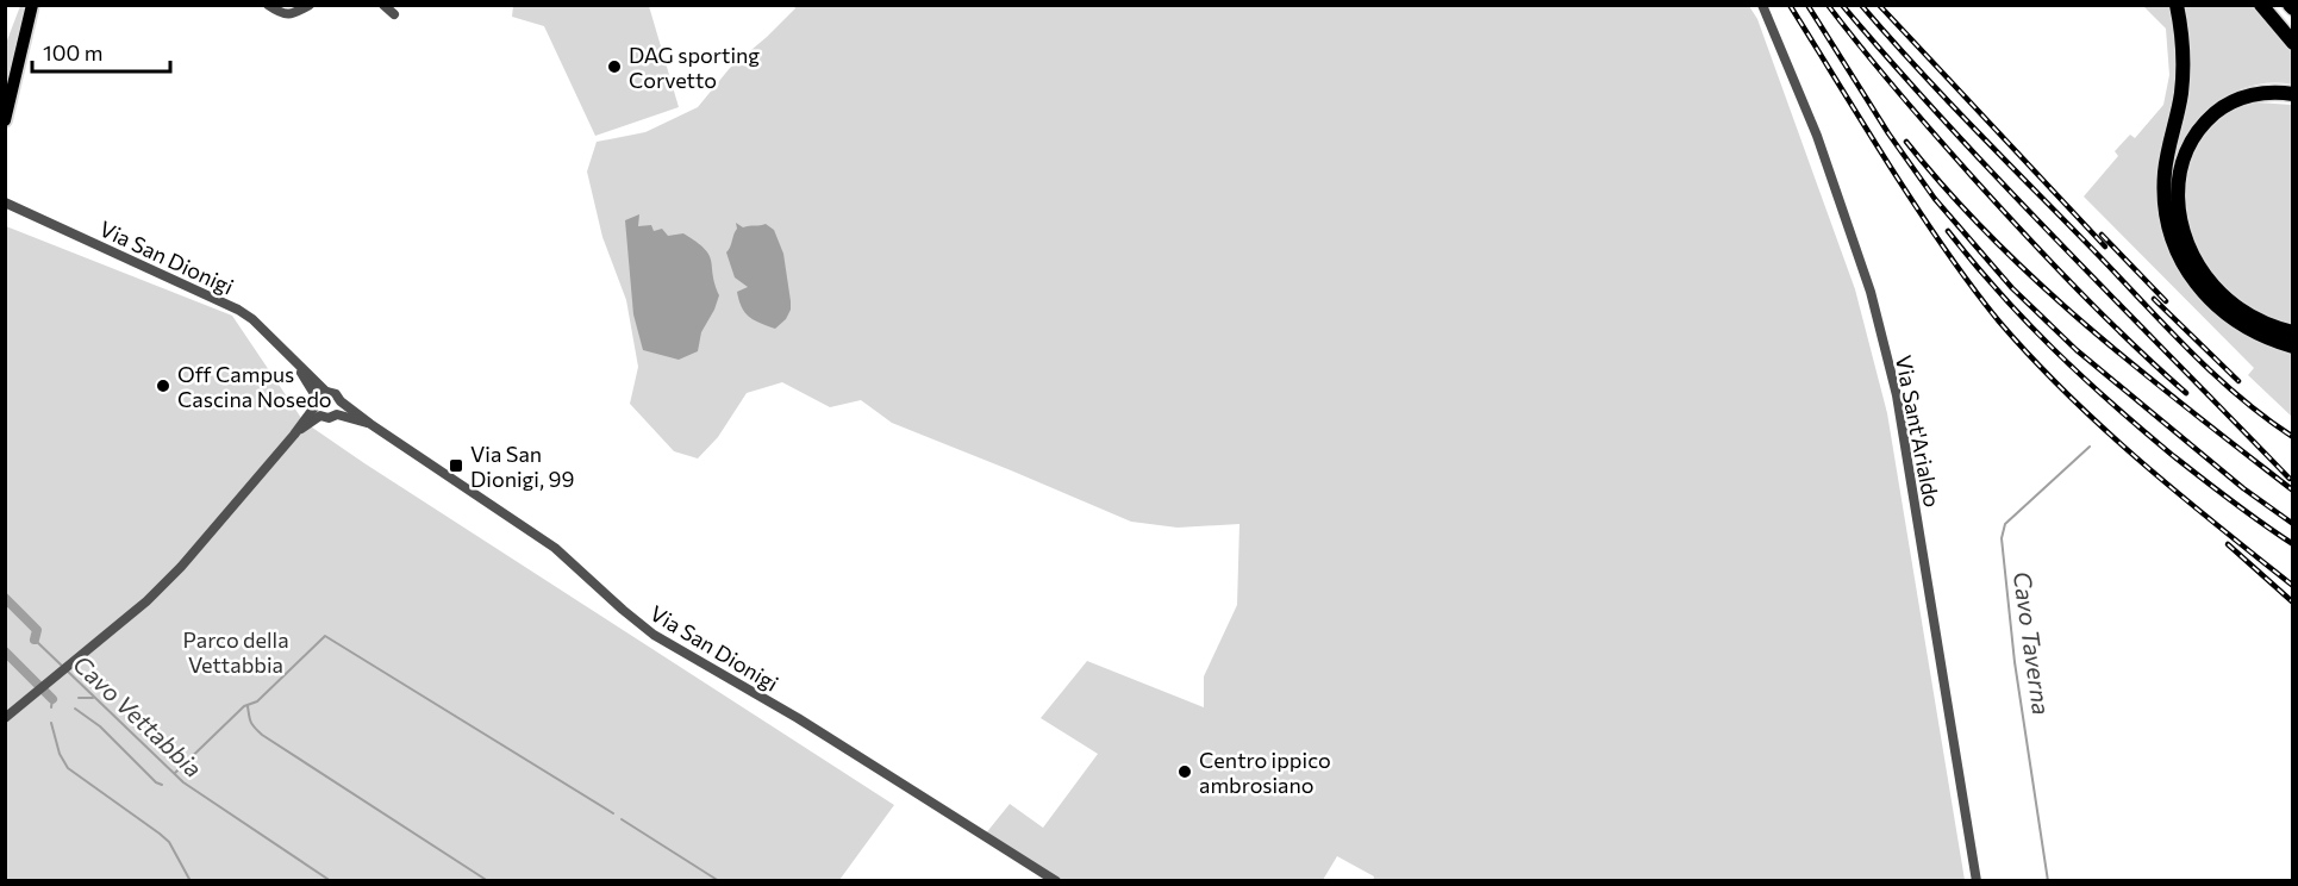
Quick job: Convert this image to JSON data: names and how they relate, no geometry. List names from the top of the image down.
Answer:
{
  "streets": {
    "street": ["Via San Dionigi", "Via Sant'Arialdo"]
  },
  "water": ["Cavo Taverna", "Cavo Vettabbia"],
  "parks": ["Parco della Vettabbia"],
  "places": {
    "other": ["DAG sporting Corvetto", "Off Campus Cascina Nosedo", "Centro ippico ambrosiano"],
    "transit": ["Via San Dionigi, 99"]
  },
  "scale_bar": "100 m"
}
